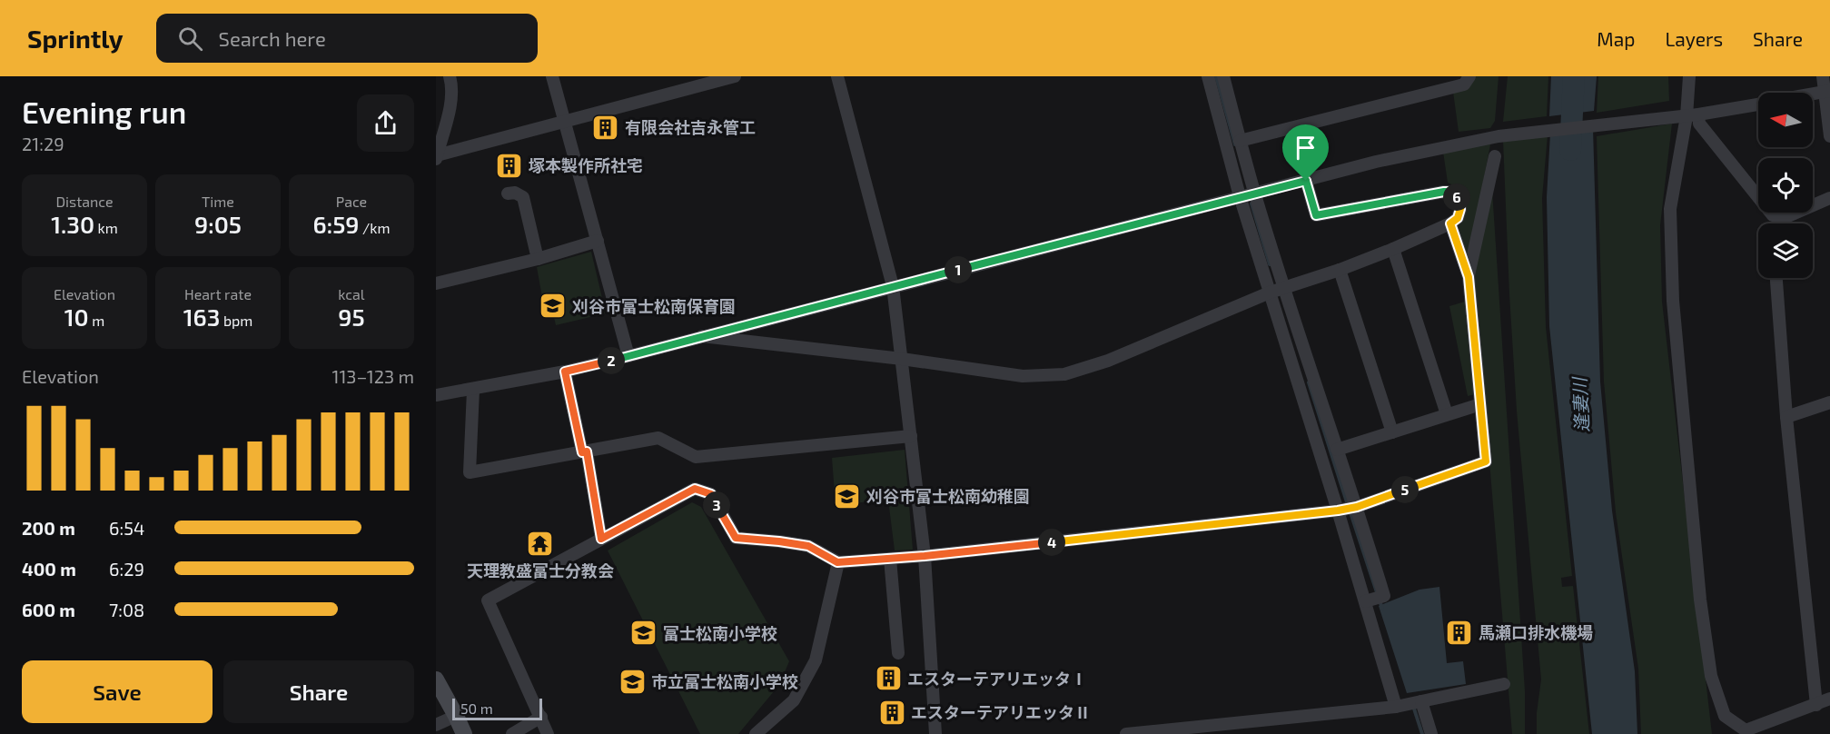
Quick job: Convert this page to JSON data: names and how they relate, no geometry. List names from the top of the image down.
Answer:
{
  "water": ["逢妻川"],
  "places": {
    "building": [
      "有限会社吉永管工",
      "塚本製作所社宅",
      "馬瀬口排水機場",
      "エスターテアリエッタⅠ",
      "エスターテアリエッタⅡ"
    ],
    "school or university": [
      "刈谷市富士松南保育園",
      "刈谷市富士松南幼稚園",
      "富士松南小学校",
      "市立富士松南小学校"
    ],
    "temple": ["天理教盛富士分教会"]
  },
  "scale_bar": "50 m",
  "north": "left",
  "page": {
    "header": "Sprintly",
    "search": "Search here",
    "nav": ["Map", "Layers", "Share"],
    "heading": ["Evening run", "21:29"],
    "stats": [
      ["Distance", "1.30 km"],
      ["Time", "9:05"],
      ["Pace", "6:59 /km"],
      ["Elevation", "10 m"],
      ["Heart rate", "163 bpm"],
      ["kcal", "95"]
    ],
    "pins": [
      "6",
      "1",
      "2",
      "5",
      "3",
      "4"
    ],
    "chart": ["Elevation", "113–123 m"],
    "list": [
      {
        "name": "200 m",
        "note": "6:54"
      },
      {
        "name": "400 m",
        "note": "6:29"
      },
      {
        "name": "600 m",
        "note": "7:08"
      }
    ],
    "buttons": ["Save", "Share"],
    "scale": "50 m"
  }
}
